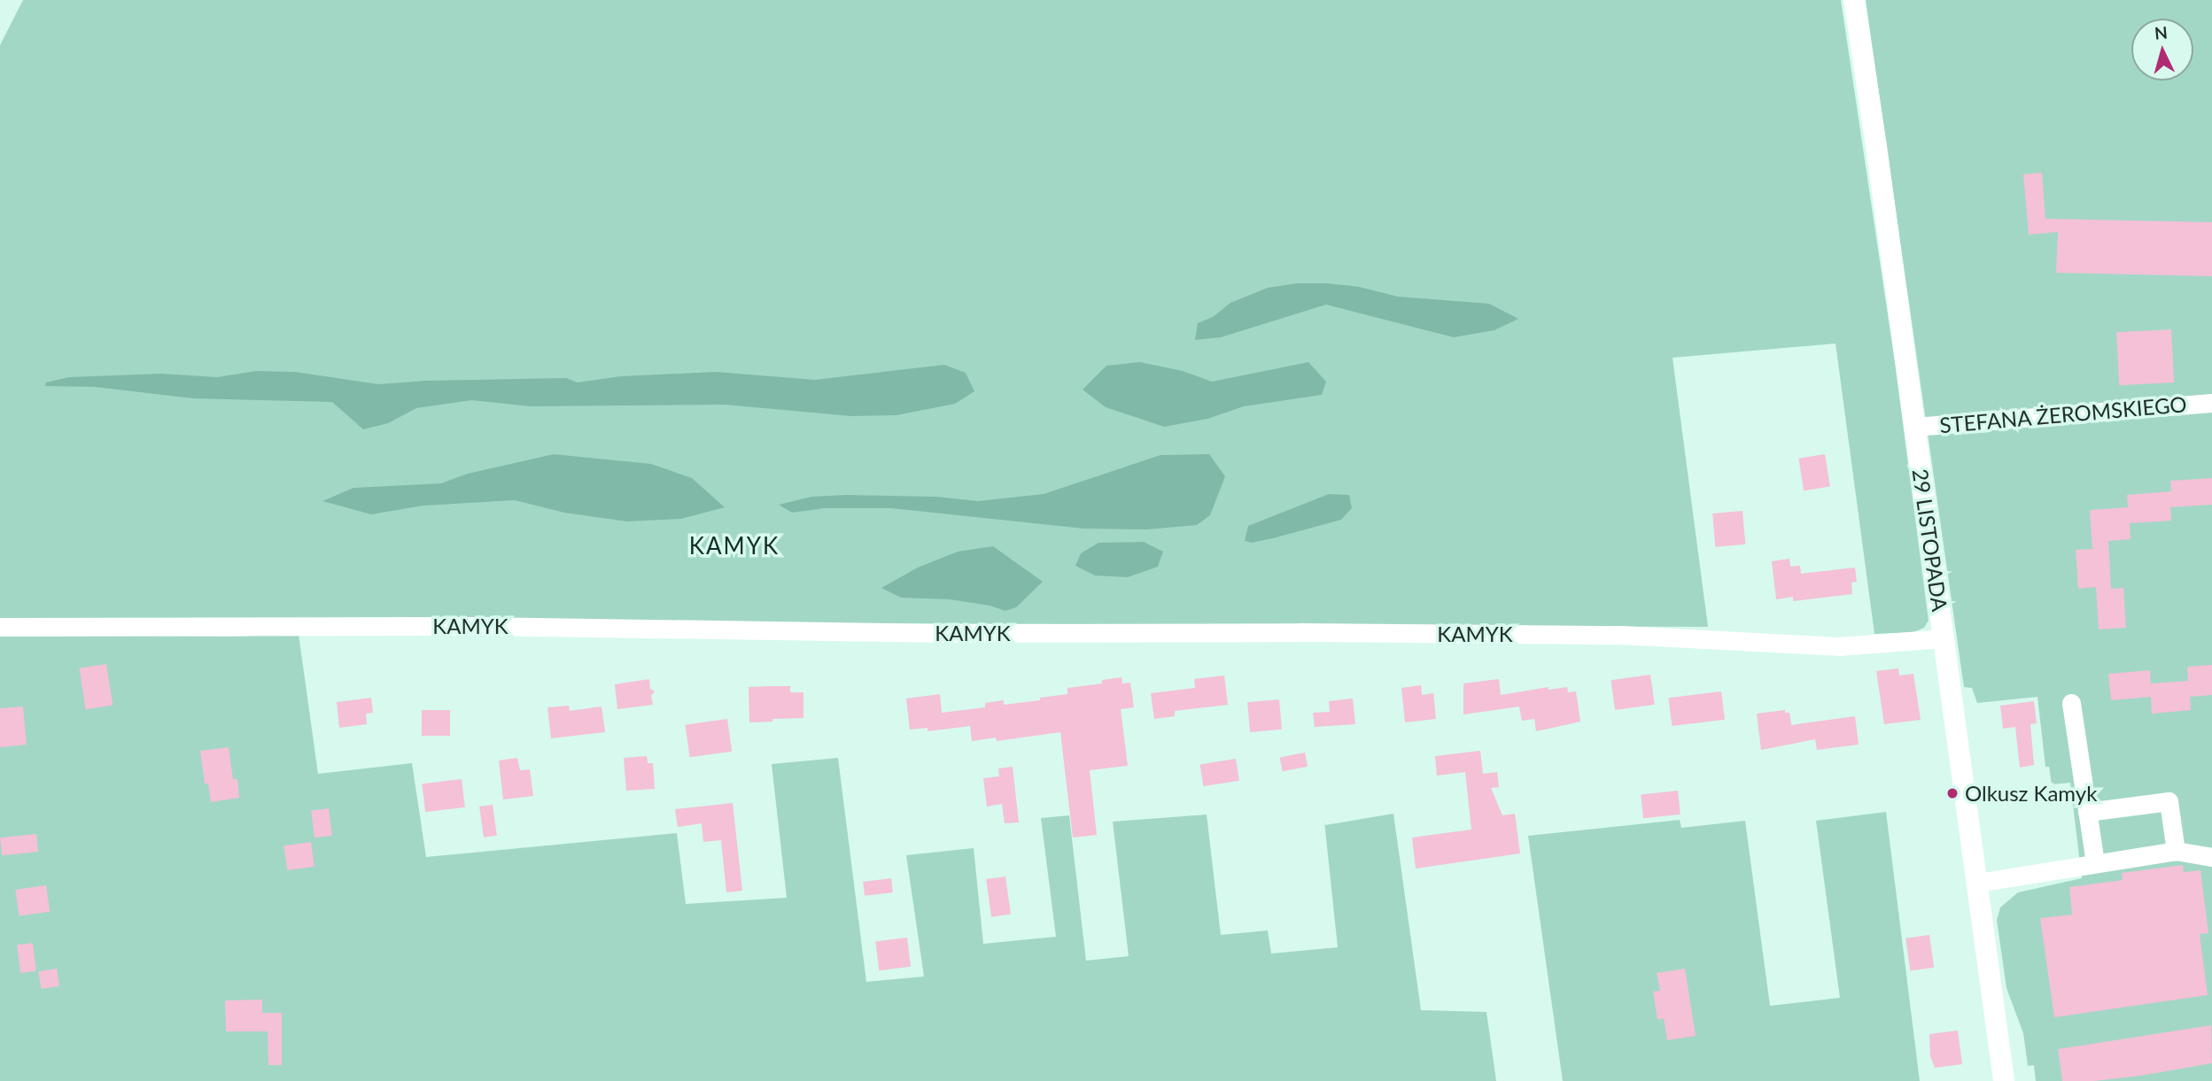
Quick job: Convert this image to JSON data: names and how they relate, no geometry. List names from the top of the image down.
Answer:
{
  "streets": {
    "street": ["STEFANA ŻEROMSKIEGO", "29 LISTOPADA", "KAMYK"]
  },
  "crossings": [
    ["STEFANA ŻEROMSKIEGO", "29 LISTOPADA"],
    ["29 LISTOPADA", "KAMYK"]
  ],
  "districts": ["KAMYK"],
  "places": ["Olkusz Kamyk"],
  "north": "top"
}
